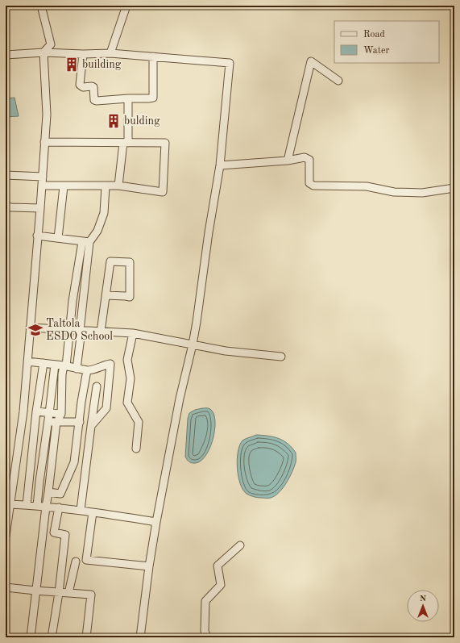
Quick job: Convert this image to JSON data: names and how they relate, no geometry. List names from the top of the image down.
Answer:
{
  "places": {
    "building": ["building", "bulding"],
    "school or university": ["Taltola ESDO School"]
  },
  "legend": ["Road", "Water"],
  "north": "top"
}
